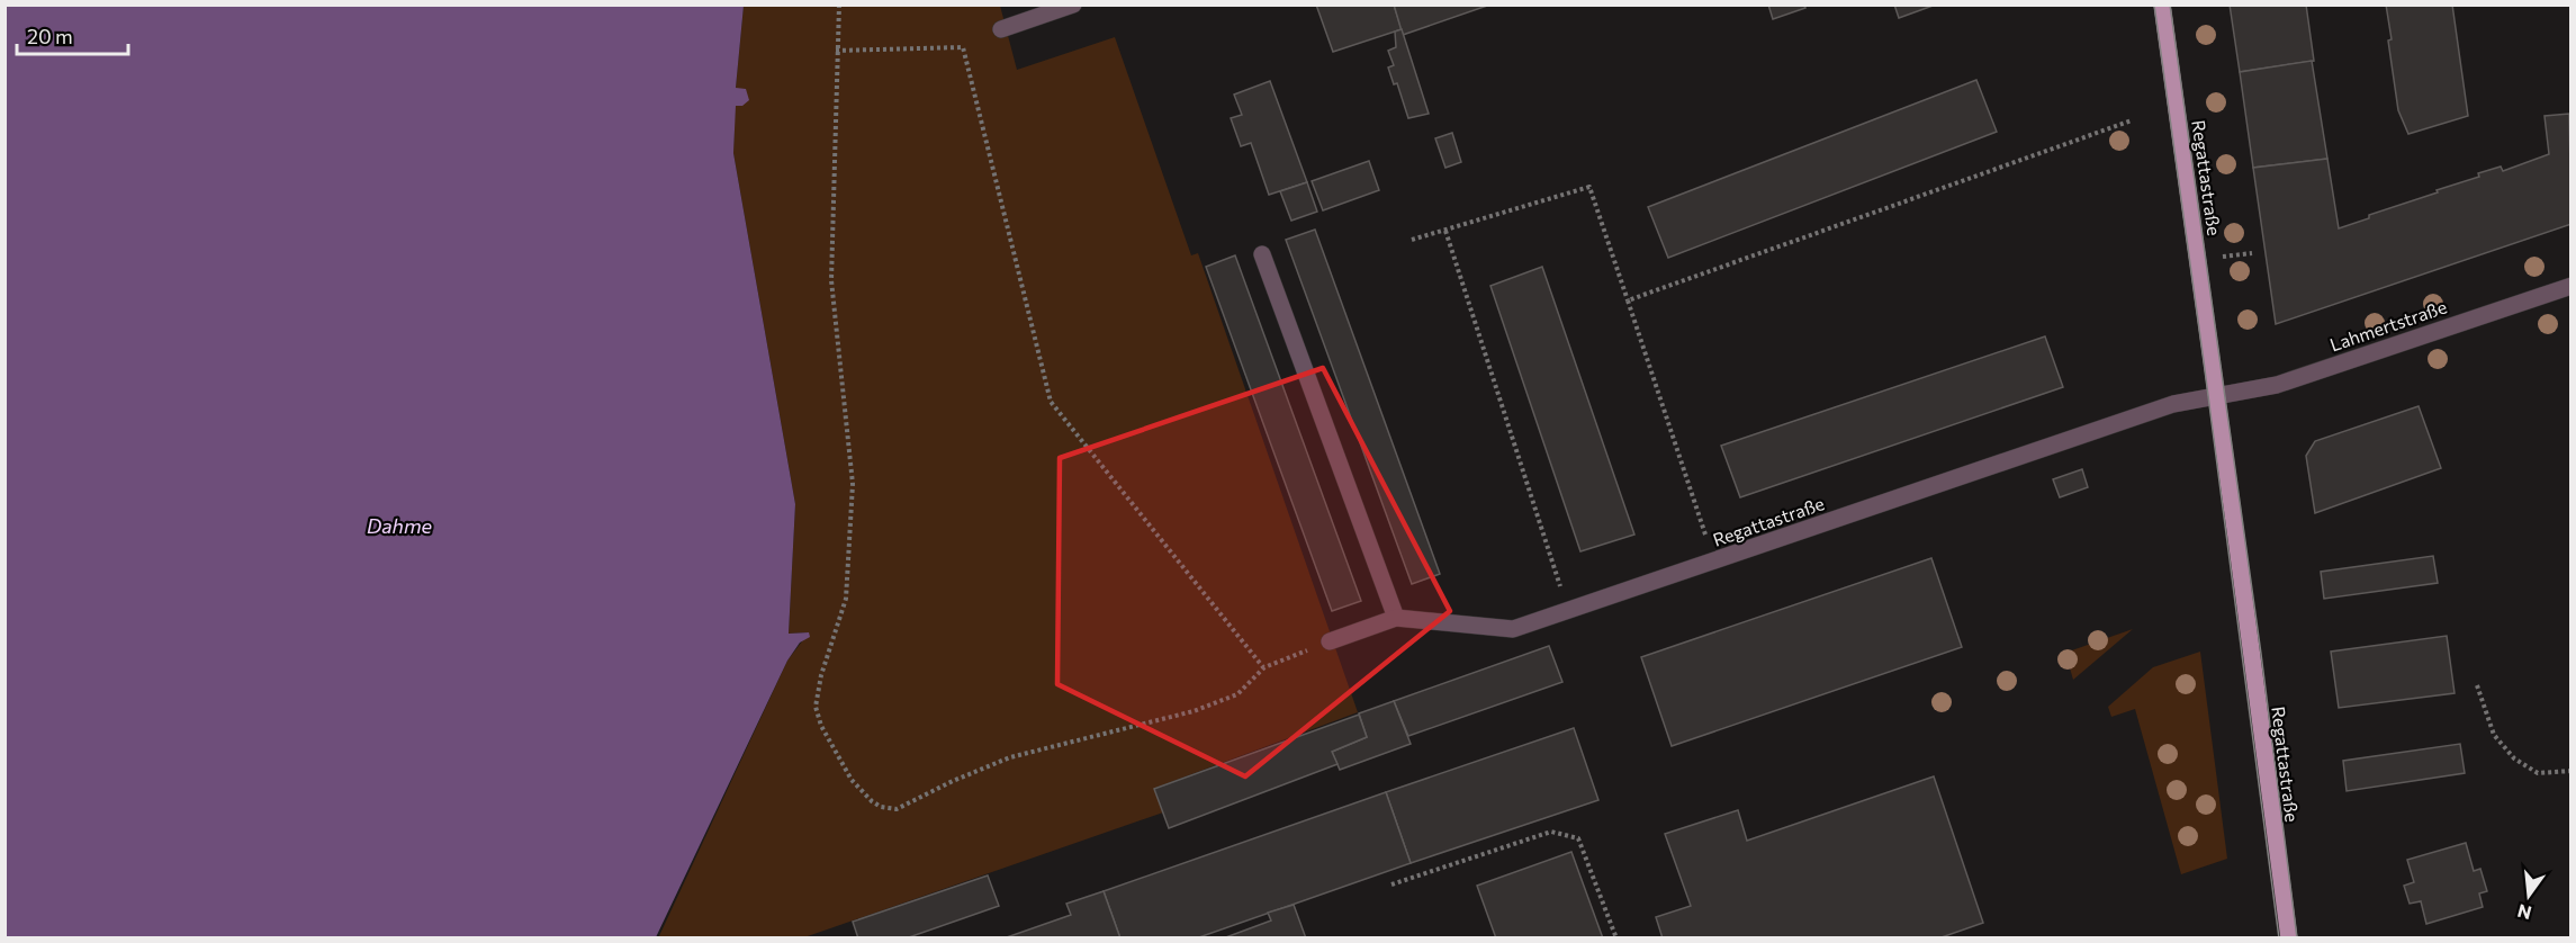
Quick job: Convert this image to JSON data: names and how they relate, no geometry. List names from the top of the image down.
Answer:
{
  "streets": {
    "main road": ["Regattastraße"],
    "street": ["Lahmertstraße"]
  },
  "crossings": [
    ["Regattastraße", "Lahmertstraße"]
  ],
  "water": ["Dahme"],
  "scale_bar": "20 m",
  "north": "bottom"
}
